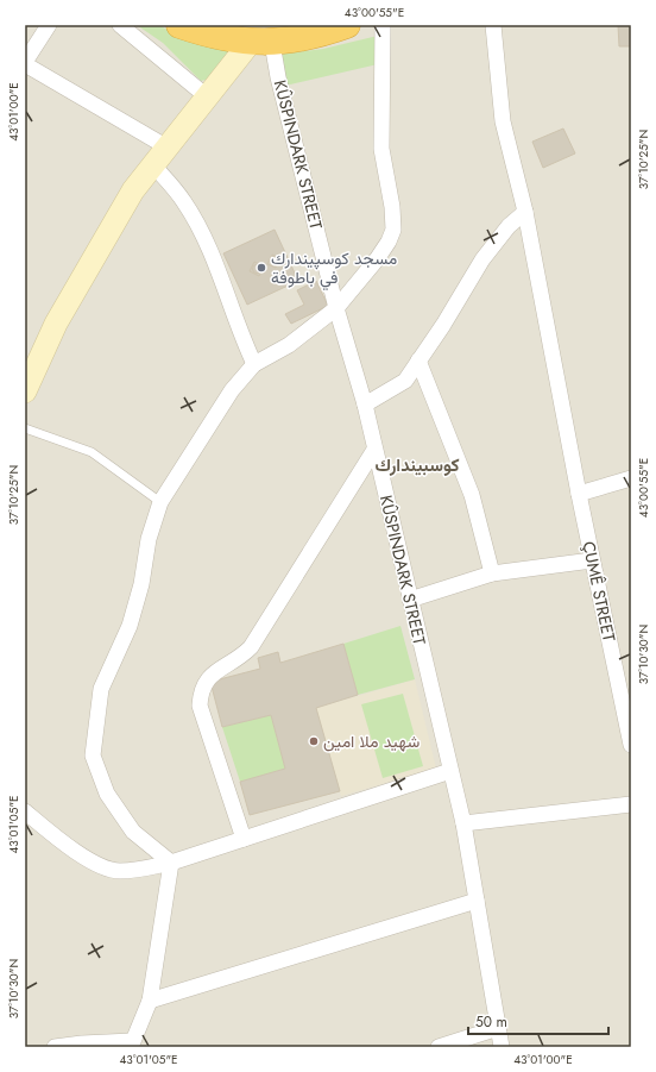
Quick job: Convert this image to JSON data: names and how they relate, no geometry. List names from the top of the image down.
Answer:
{
  "streets": {
    "street": ["KÛSPINDARK STREET", "ÇUMÊ STREET"]
  },
  "districts": ["كوسبيندارك"],
  "places": ["مسجد كوسپيندارك في باطوفة", "شهيد ملا امين"],
  "scale_bar": "50 m",
  "coordinates": [
    "43°00'55\"E",
    "43°01'00\"E",
    "37°10'25\"N",
    "37°10'30\"N",
    "43°01'05\"E"
  ]
}
